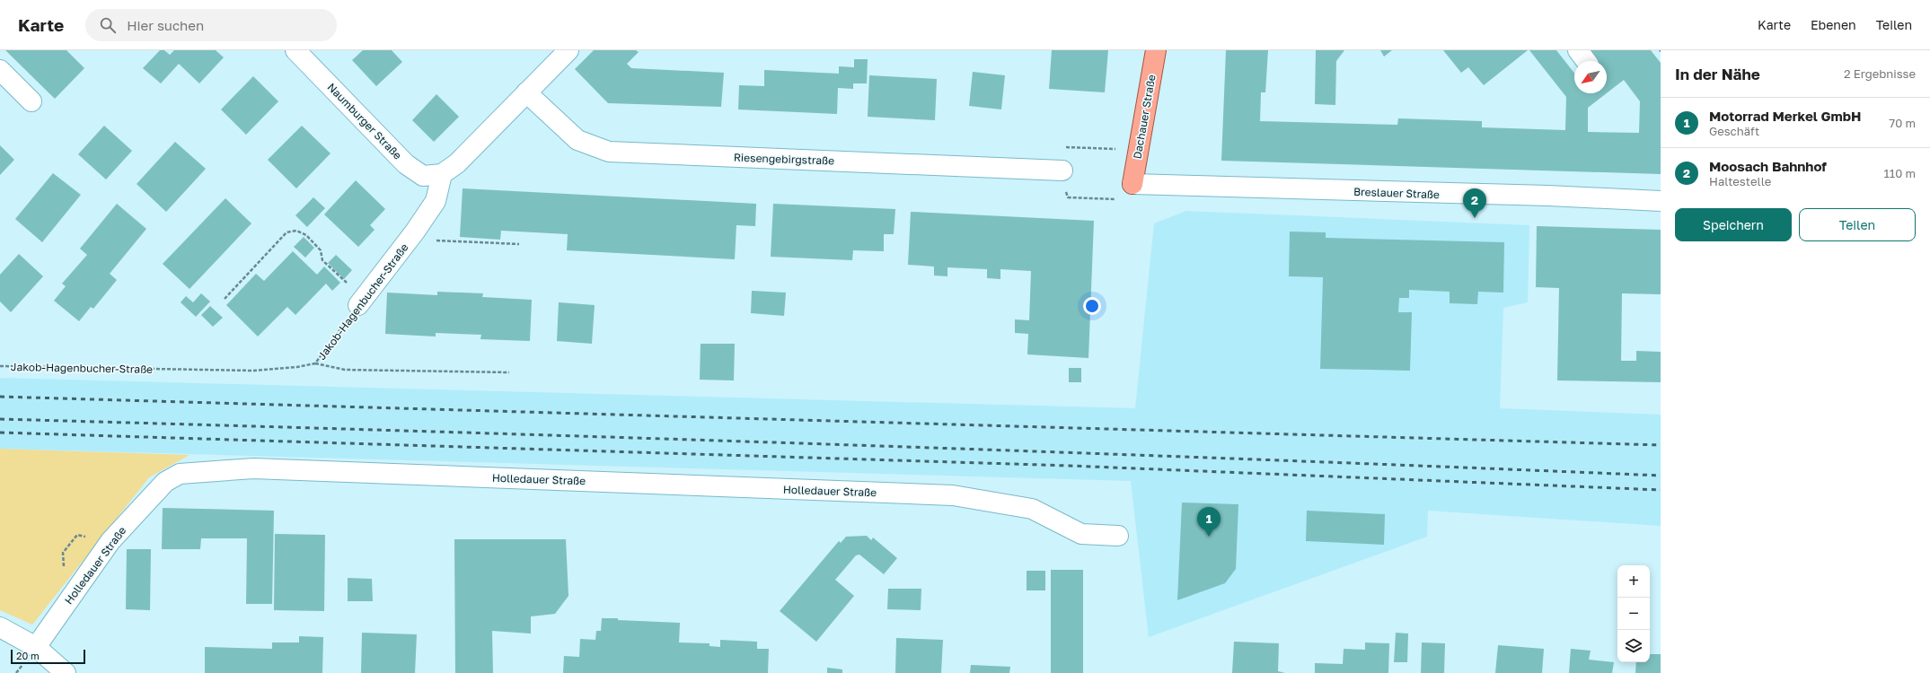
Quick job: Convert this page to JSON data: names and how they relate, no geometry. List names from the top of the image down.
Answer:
{
  "streets": {
    "main road": ["Dachauer Straße"],
    "street": [
      "Naumburger Straße",
      "Riesengebirgstraße",
      "Breslauer Straße",
      "Jakob-Hagenbucher-Straße",
      "Holledauer Straße"
    ]
  },
  "crossings": [
    ["Dachauer Straße", "Breslauer Straße"],
    ["Naumburger Straße", "Jakob-Hagenbucher-Straße"]
  ],
  "scale_bar": "20 m",
  "north": "bottom left",
  "page": {
    "header": "Karte",
    "search": "Hier suchen",
    "nav": ["Karte", "Ebenen", "Teilen"],
    "heading": ["In der Nähe", "2 Ergebnisse"],
    "list": [
      {
        "mark": "1",
        "name": "Motorrad Merkel GmbH",
        "note": "Geschäft",
        "value": "70 m"
      },
      {
        "mark": "2",
        "name": "Moosach Bahnhof",
        "note": "Haltestelle",
        "value": "110 m"
      }
    ],
    "pins": ["2", "1"],
    "buttons": ["Speichern", "Teilen"],
    "map_buttons": ["+", "−"],
    "scale": "20 m"
  }
}
